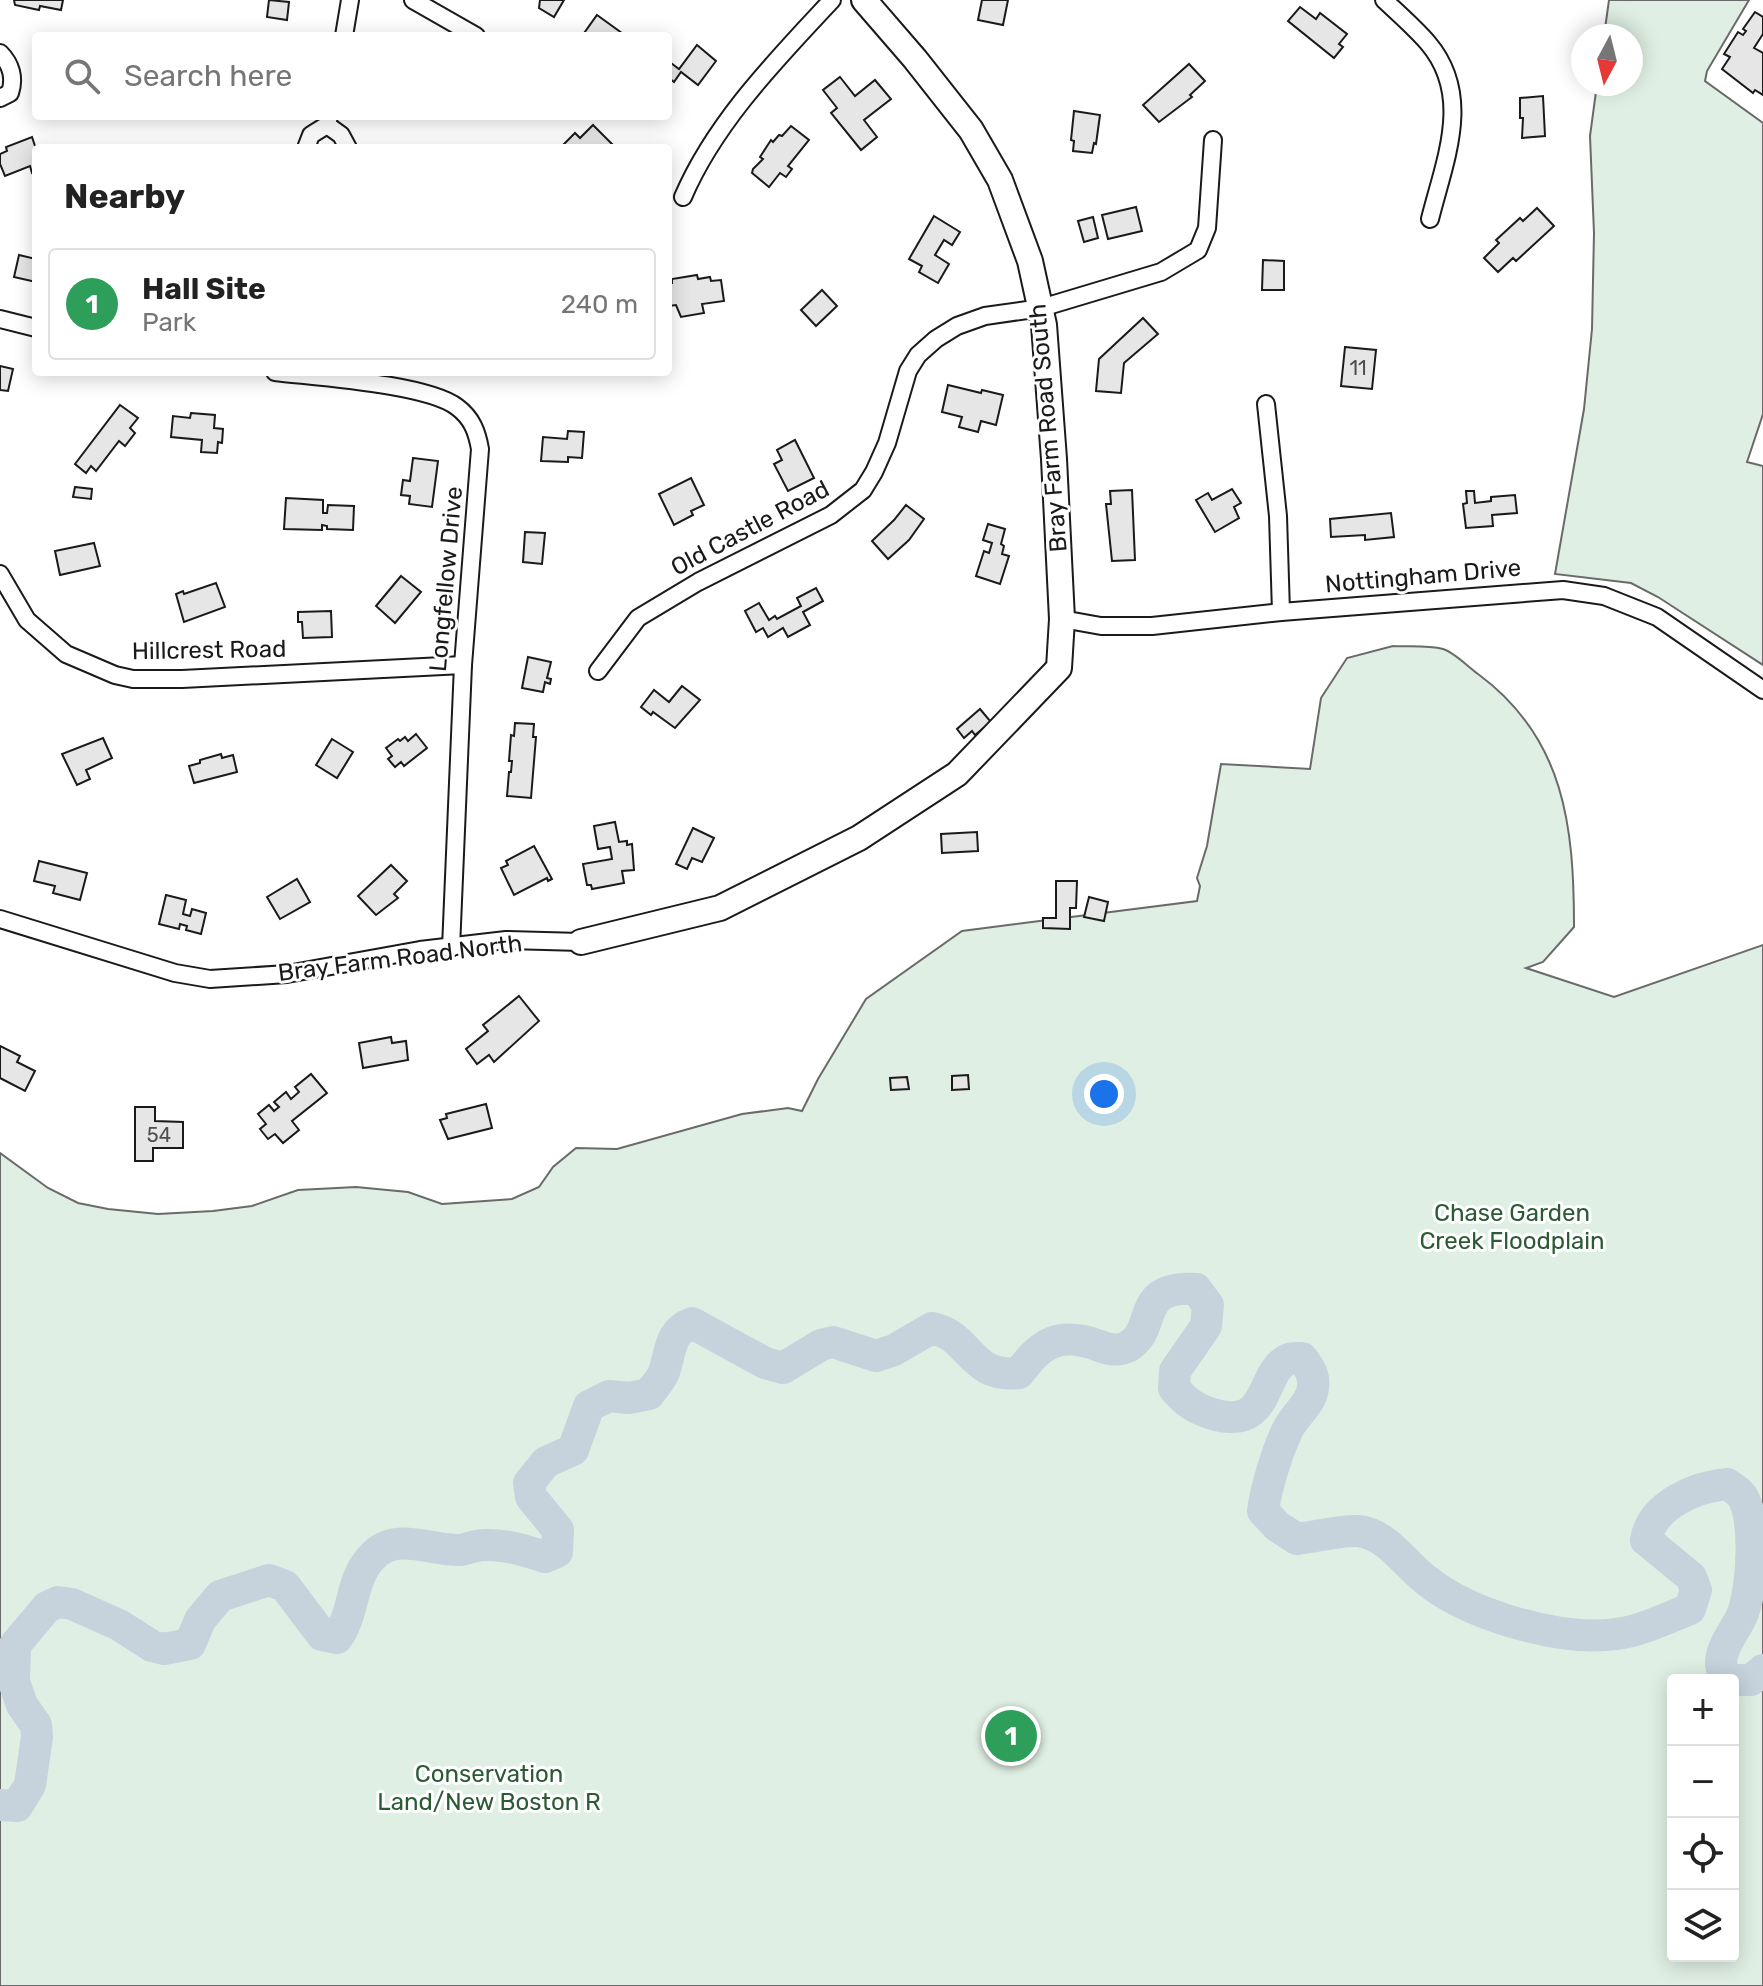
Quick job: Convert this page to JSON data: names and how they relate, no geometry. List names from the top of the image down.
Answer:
{
  "streets": {
    "street": [
      "Bray Farm Road South",
      "Old Castle Road",
      "Nottingham Drive",
      "Longfellow Drive",
      "Hillcrest Road",
      "Bray Farm Road North"
    ]
  },
  "crossings": [
    ["Bray Farm Road South", "Old Castle Road"],
    ["Bray Farm Road South", "Nottingham Drive"],
    ["Bray Farm Road South", "Bray Farm Road North"],
    ["Longfellow Drive", "Hillcrest Road"],
    ["Longfellow Drive", "Bray Farm Road North"]
  ],
  "parks": ["Chase Garden Creek Floodplain", "Conservation Land/New Boston R"],
  "house_numbers": ["11", "54"],
  "north": "bottom",
  "page": {
    "search": "Search here",
    "heading": "Nearby",
    "list": [
      {
        "mark": "1",
        "name": "Hall Site",
        "note": "Park",
        "value": "240 m"
      }
    ],
    "map_buttons": ["+", "−"],
    "pins": "1"
  }
}
